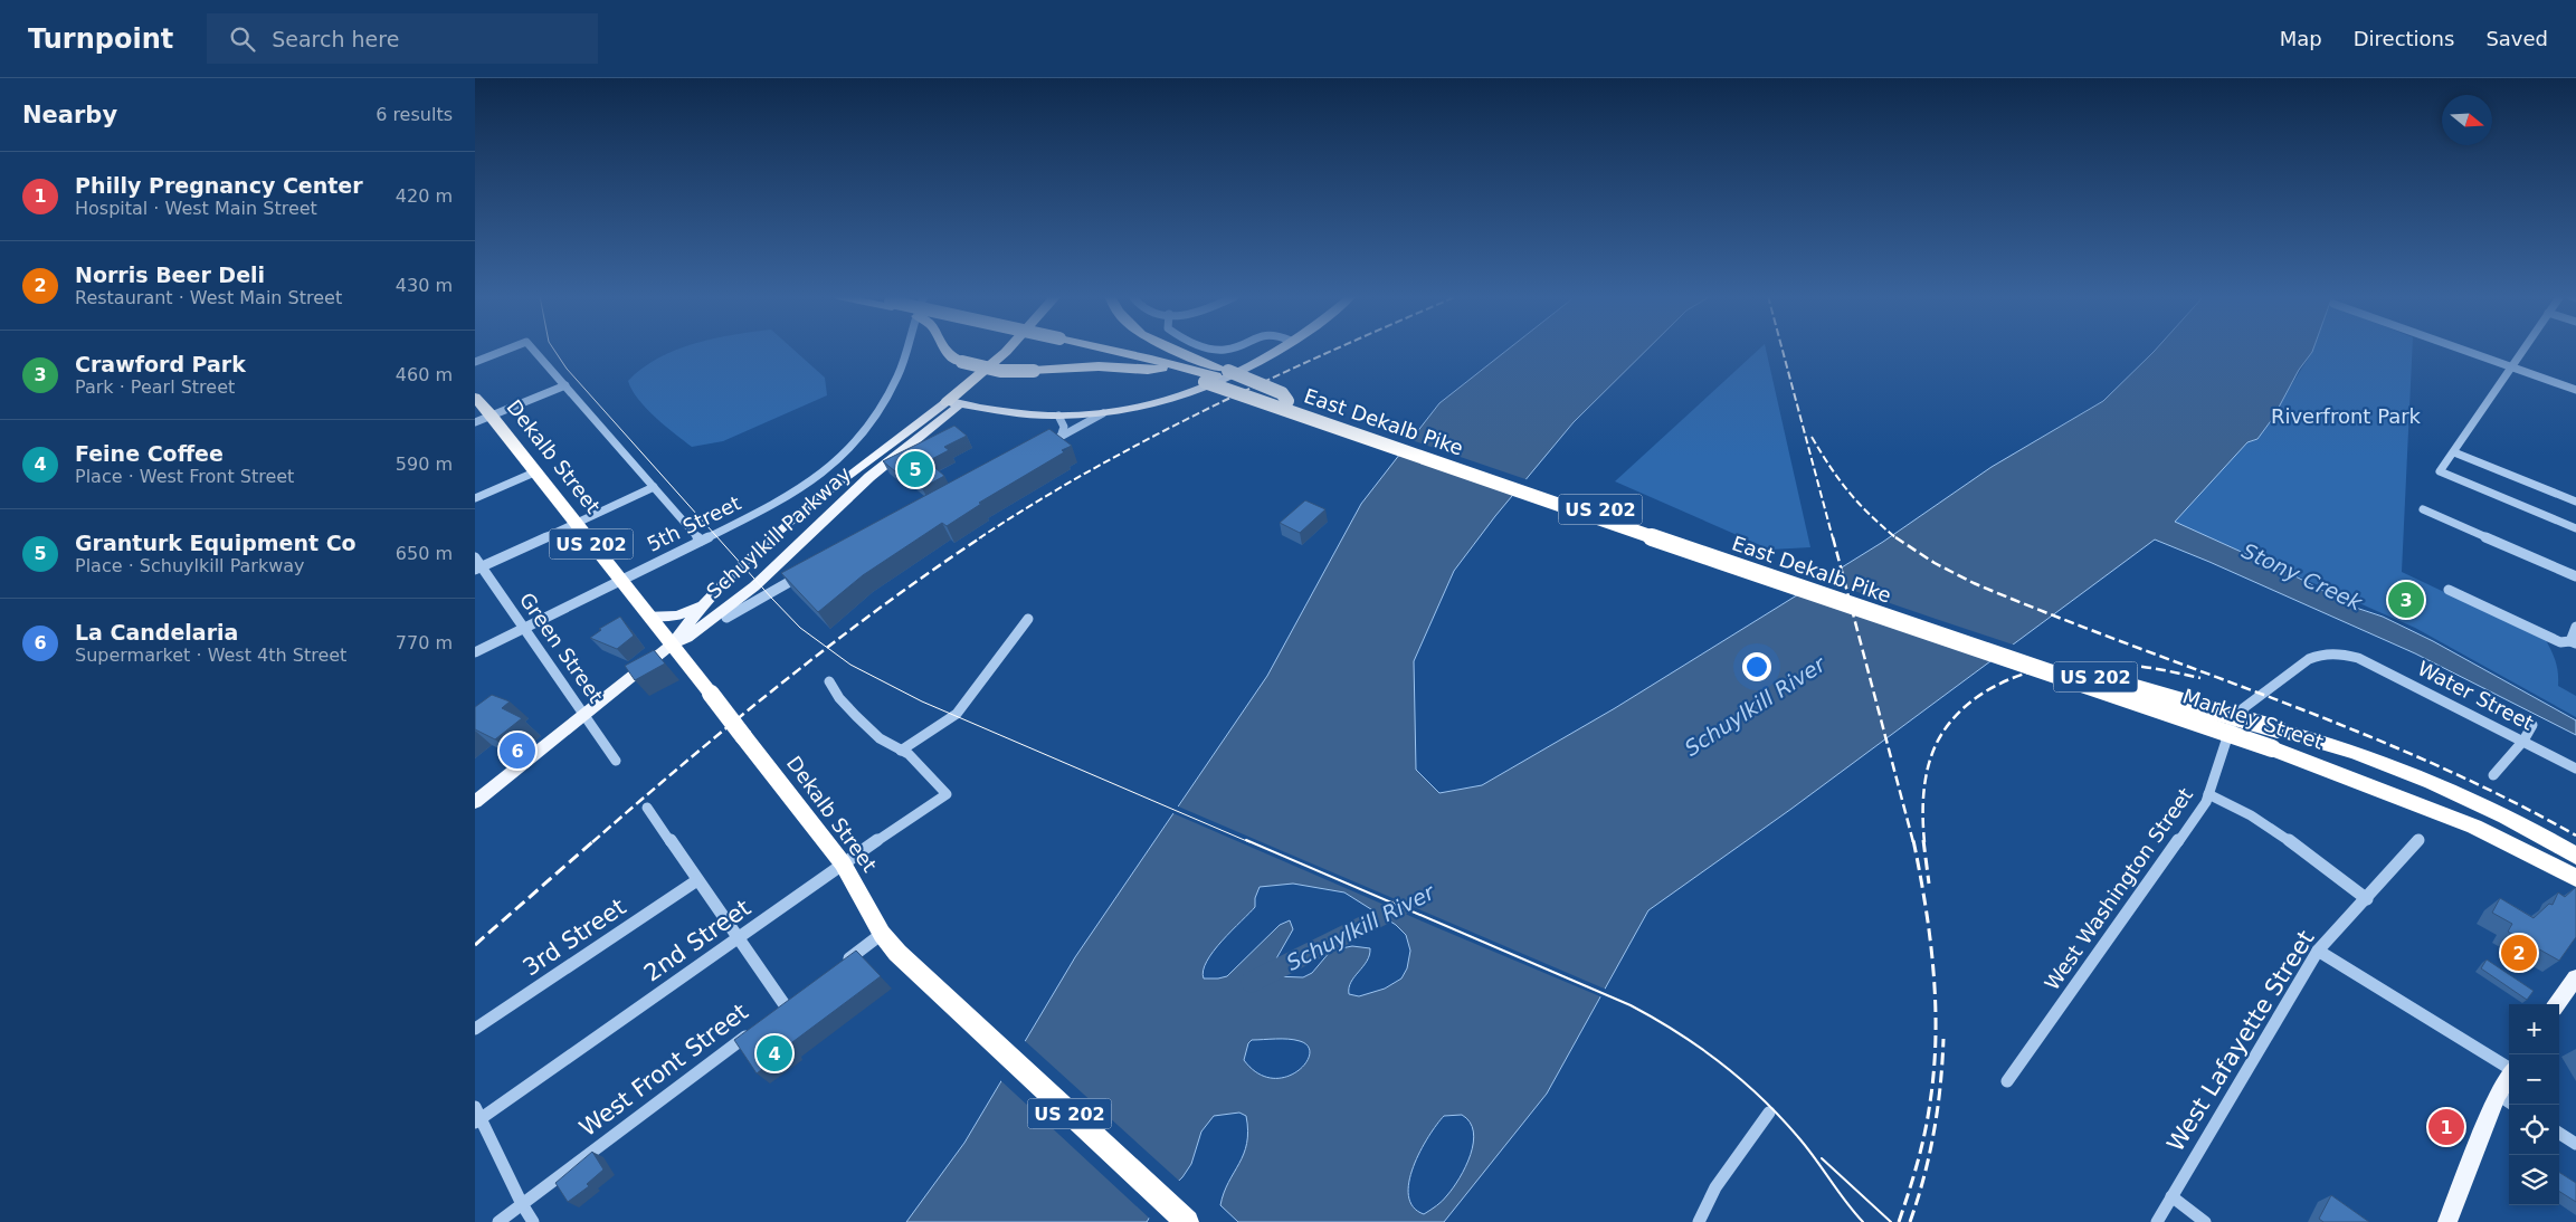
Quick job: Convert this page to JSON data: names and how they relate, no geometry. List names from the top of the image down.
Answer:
{
  "streets": {
    "highway": [
      "East Dekalb Pike",
      "Dekalb Street",
      "US 202",
      "Markley Street"
    ],
    "main road": ["Schuylkill Parkway"],
    "street": [
      "5th Street",
      "Green Street",
      "Water Street",
      "West Washington Street",
      "3rd Street",
      "2nd Street",
      "West Lafayette Street",
      "West Front Street"
    ]
  },
  "crossings": [
    ["East Dekalb Pike", "Markley Street"],
    ["Dekalb Street", "5th Street"],
    ["Dekalb Street", "Schuylkill Parkway"],
    ["Dekalb Street", "2nd Street"],
    ["5th Street", "Green Street"],
    ["Water Street", "West Washington Street"]
  ],
  "water": ["Stony Creek", "Schuylkill River"],
  "parks": ["Riverfront Park"],
  "north": "right",
  "page": {
    "header": "Turnpoint",
    "search": "Search here",
    "nav": ["Map", "Directions", "Saved"],
    "heading": ["Nearby", "6 results"],
    "list": [
      {
        "mark": "1",
        "name": "Philly Pregnancy Center",
        "note": "Hospital · West Main Street",
        "value": "420 m"
      },
      {
        "mark": "2",
        "name": "Norris Beer Deli",
        "note": "Restaurant · West Main Street",
        "value": "430 m"
      },
      {
        "mark": "3",
        "name": "Crawford Park",
        "note": "Park · Pearl Street",
        "value": "460 m"
      },
      {
        "mark": "4",
        "name": "Feine Coffee",
        "note": "Place · West Front Street",
        "value": "590 m"
      },
      {
        "mark": "5",
        "name": "Granturk Equipment Co",
        "note": "Place · Schuylkill Parkway",
        "value": "650 m"
      },
      {
        "mark": "6",
        "name": "La Candelaria",
        "note": "Supermarket · West 4th Street",
        "value": "770 m"
      }
    ],
    "pins": [
      "5",
      "3",
      "6",
      "2",
      "4",
      "1"
    ],
    "map_buttons": ["+", "−"]
  }
}
